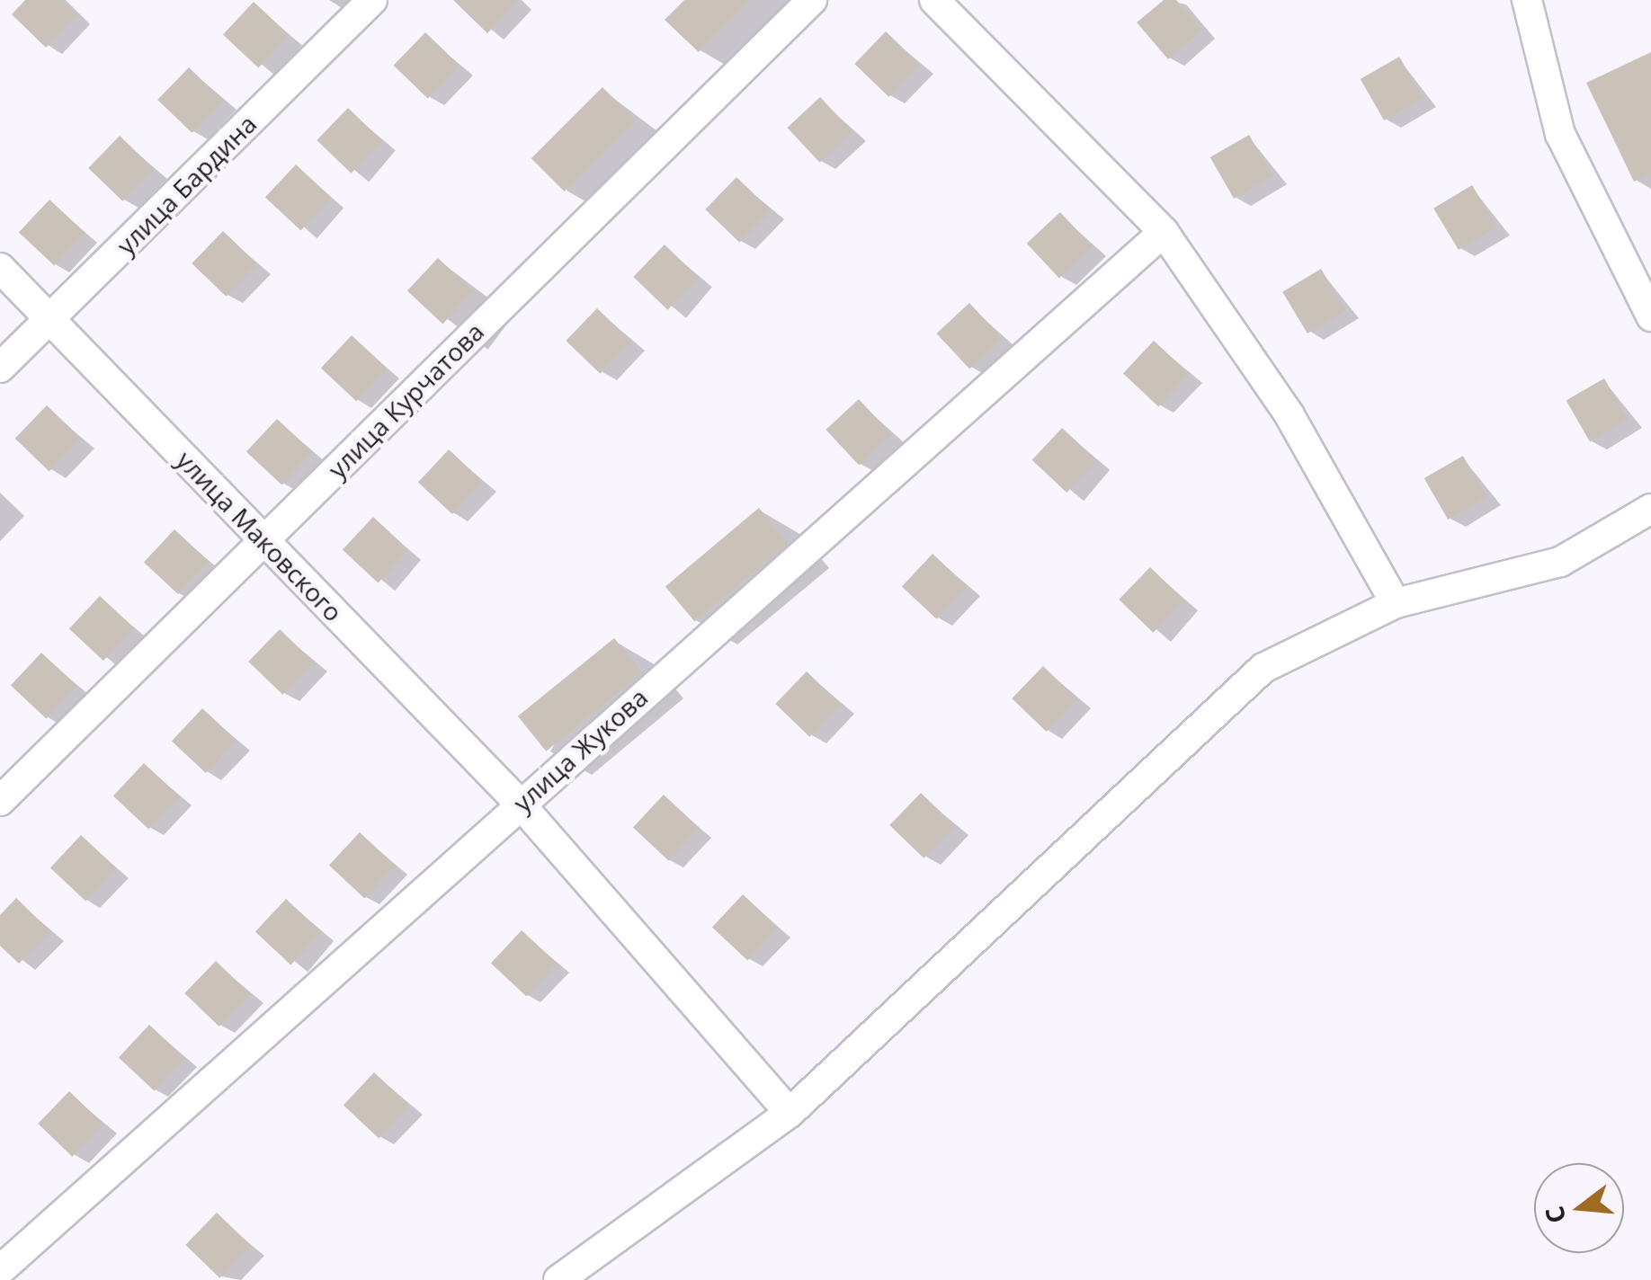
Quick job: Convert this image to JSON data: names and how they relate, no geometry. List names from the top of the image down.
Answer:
{
  "streets": {
    "street": [
      "улица Бардина",
      "улица Курчатова",
      "улица Маковского",
      "улица Жукова"
    ]
  },
  "crossings": [
    ["улица Бардина", "улица Маковского"],
    ["улица Курчатова", "улица Маковского"],
    ["улица Маковского", "улица Жукова"]
  ],
  "north": "left"
}
